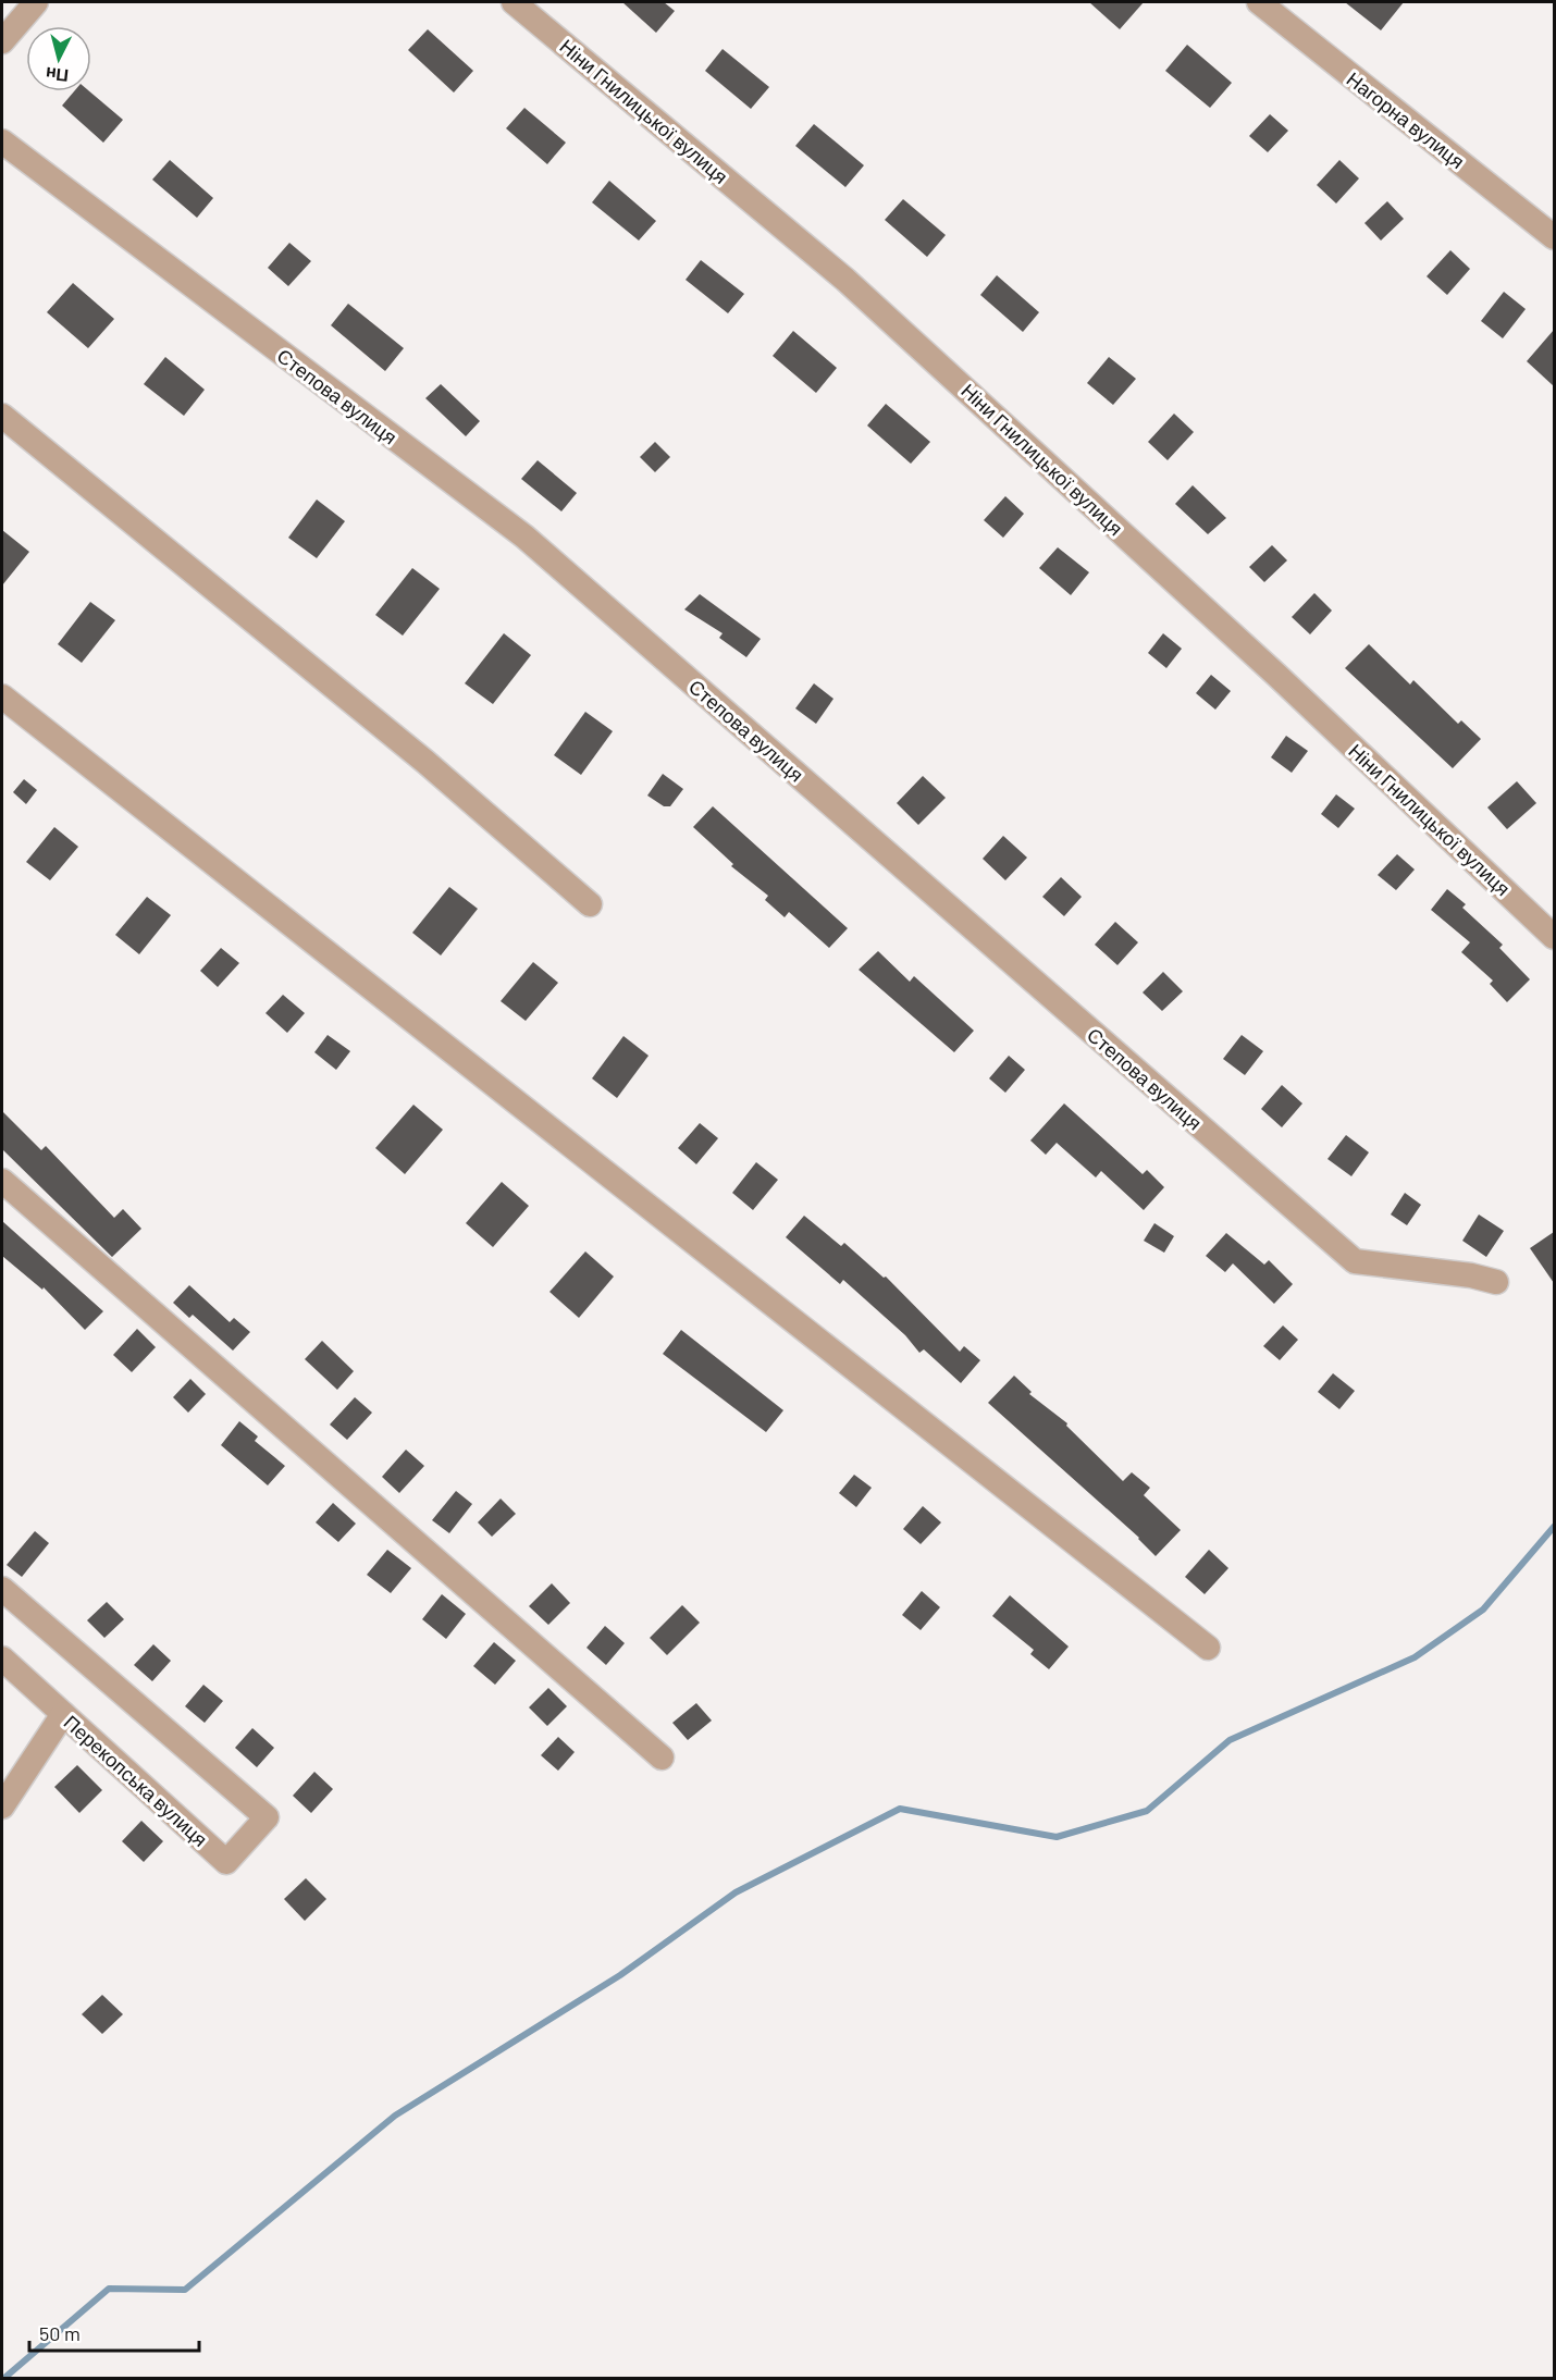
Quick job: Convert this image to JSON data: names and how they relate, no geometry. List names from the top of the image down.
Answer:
{
  "streets": {
    "street": [
      "Ніни Гнилицької вулиця",
      "Нагорна вулиця",
      "Степова вулиця",
      "Перекопська вулиця"
    ]
  },
  "scale_bar": "50 m",
  "north": "bottom"
}
